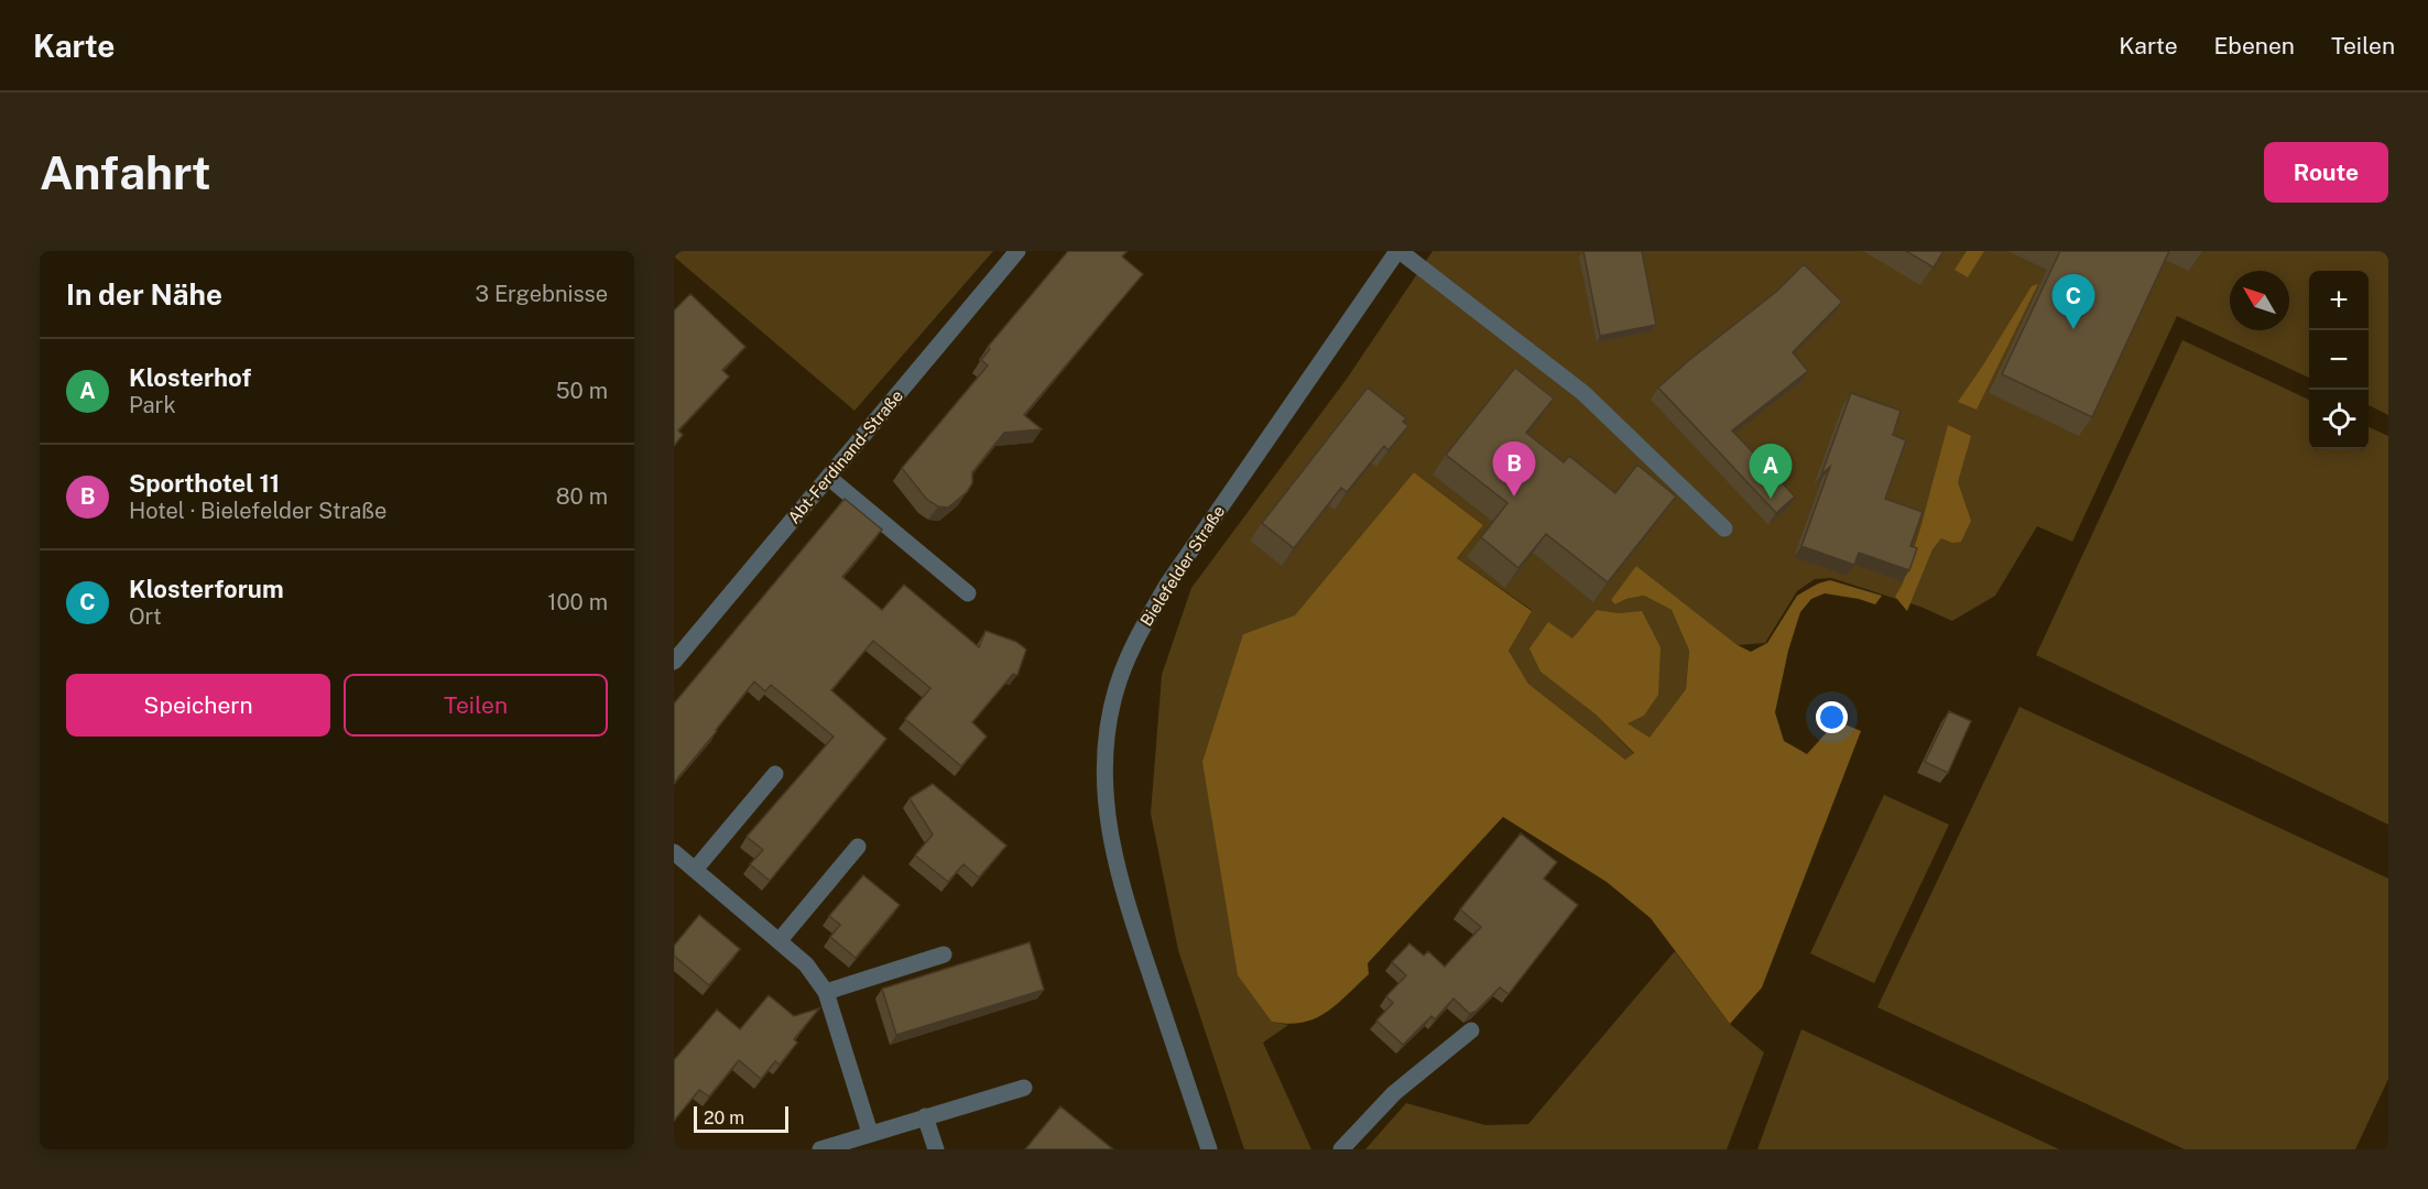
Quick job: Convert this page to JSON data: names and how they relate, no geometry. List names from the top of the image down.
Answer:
{
  "streets": {
    "street": ["Abt-Ferdinand-Straße", "Bielefelder Straße"]
  },
  "scale_bar": "20 m",
  "north": "top left",
  "page": {
    "header": "Karte",
    "nav": ["Karte", "Ebenen", "Teilen"],
    "buttons": [
      "Route",
      ["Speichern", "Teilen"]
    ],
    "title": "Anfahrt",
    "heading": ["In der Nähe", "3 Ergebnisse"],
    "map_buttons": ["+", "−"],
    "pins": ["C", "B", "A"],
    "list": [
      {
        "mark": "A",
        "name": "Klosterhof",
        "note": "Park",
        "value": "50 m"
      },
      {
        "mark": "B",
        "name": "Sporthotel 11",
        "note": "Hotel · Bielefelder Straße",
        "value": "80 m"
      },
      {
        "mark": "C",
        "name": "Klosterforum",
        "note": "Ort",
        "value": "100 m"
      }
    ],
    "scale": "20 m"
  }
}
